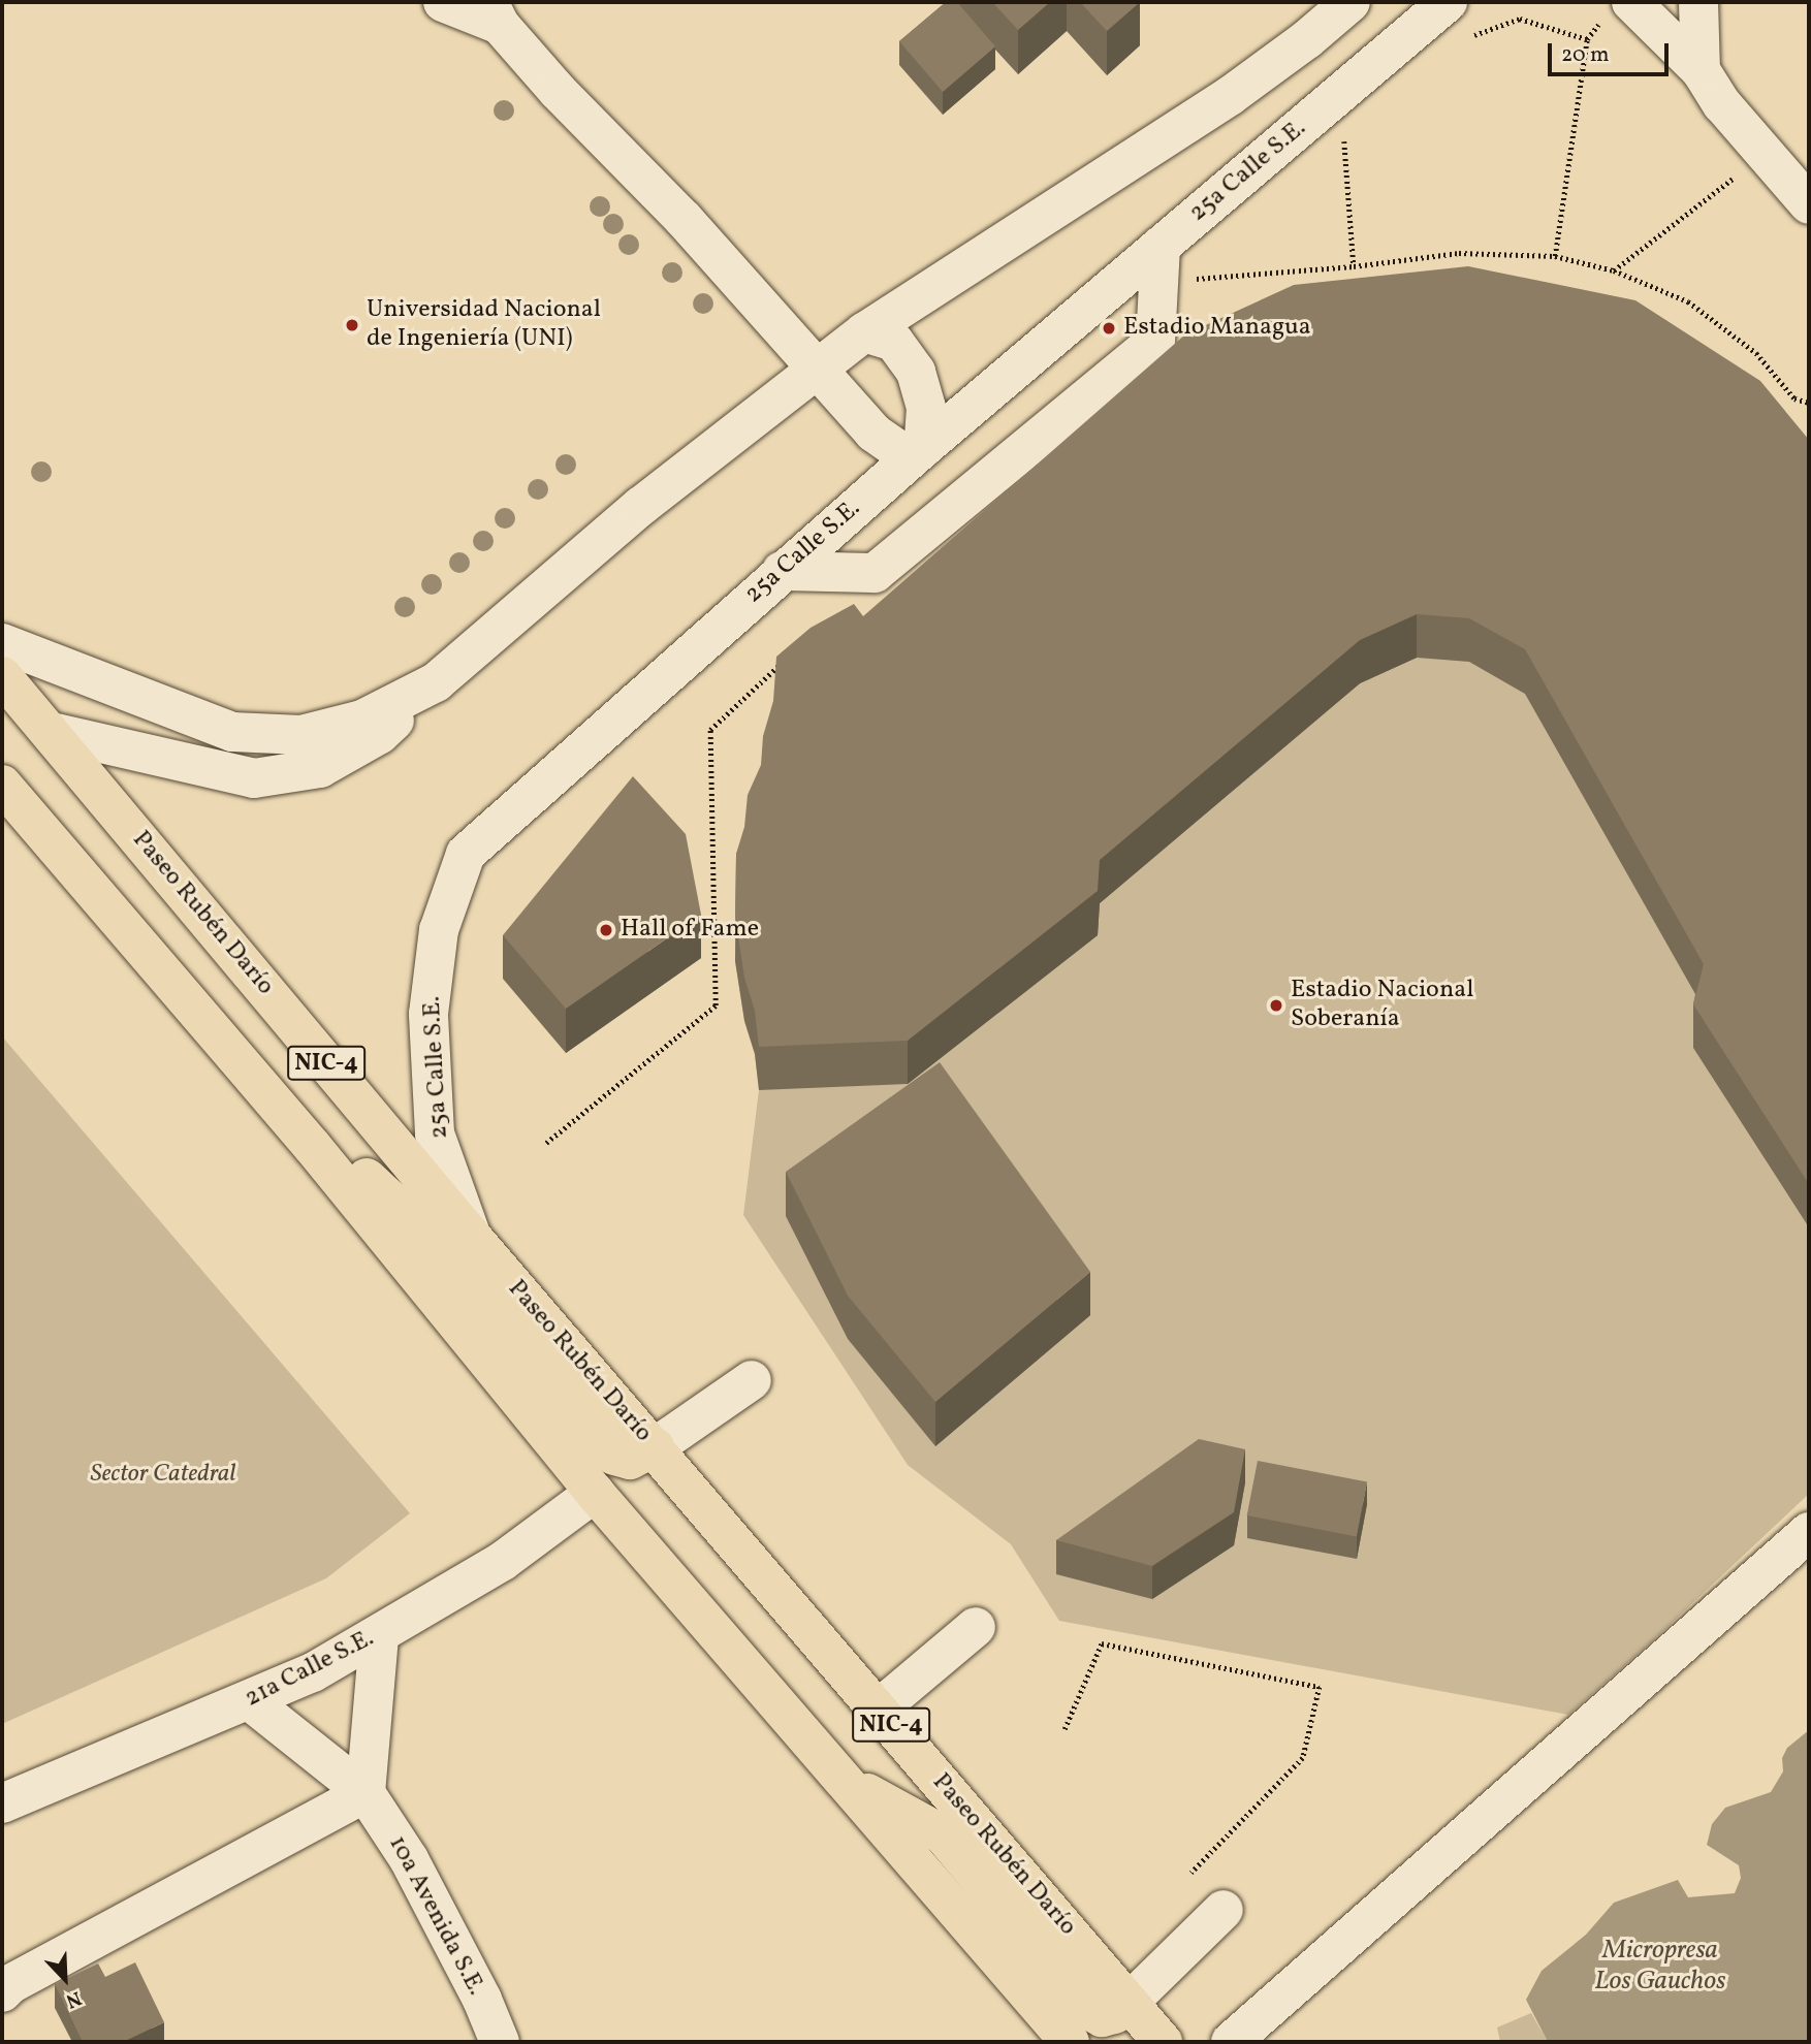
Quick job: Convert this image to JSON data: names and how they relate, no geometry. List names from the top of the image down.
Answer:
{
  "streets": {
    "highway": ["Paseo Rubén Darío", "NIC-4"],
    "street": ["25a Calle S.E.", "21a Calle S.E.", "10a Avenida S.E."]
  },
  "crossings": [
    ["25a Calle S.E.", "Paseo Rubén Darío"],
    ["NIC-4", "21a Calle S.E."],
    ["21a Calle S.E.", "10a Avenida S.E."]
  ],
  "water": ["Micropresa Los Gauchos"],
  "parks": ["Sector Catedral"],
  "places": [
    "Universidad Nacional de Ingeniería (UNI)",
    "Estadio Managua",
    "Hall of Fame",
    "Estadio Nacional Soberanía"
  ],
  "scale_bar": "20 m",
  "north": "bottom right"
}
